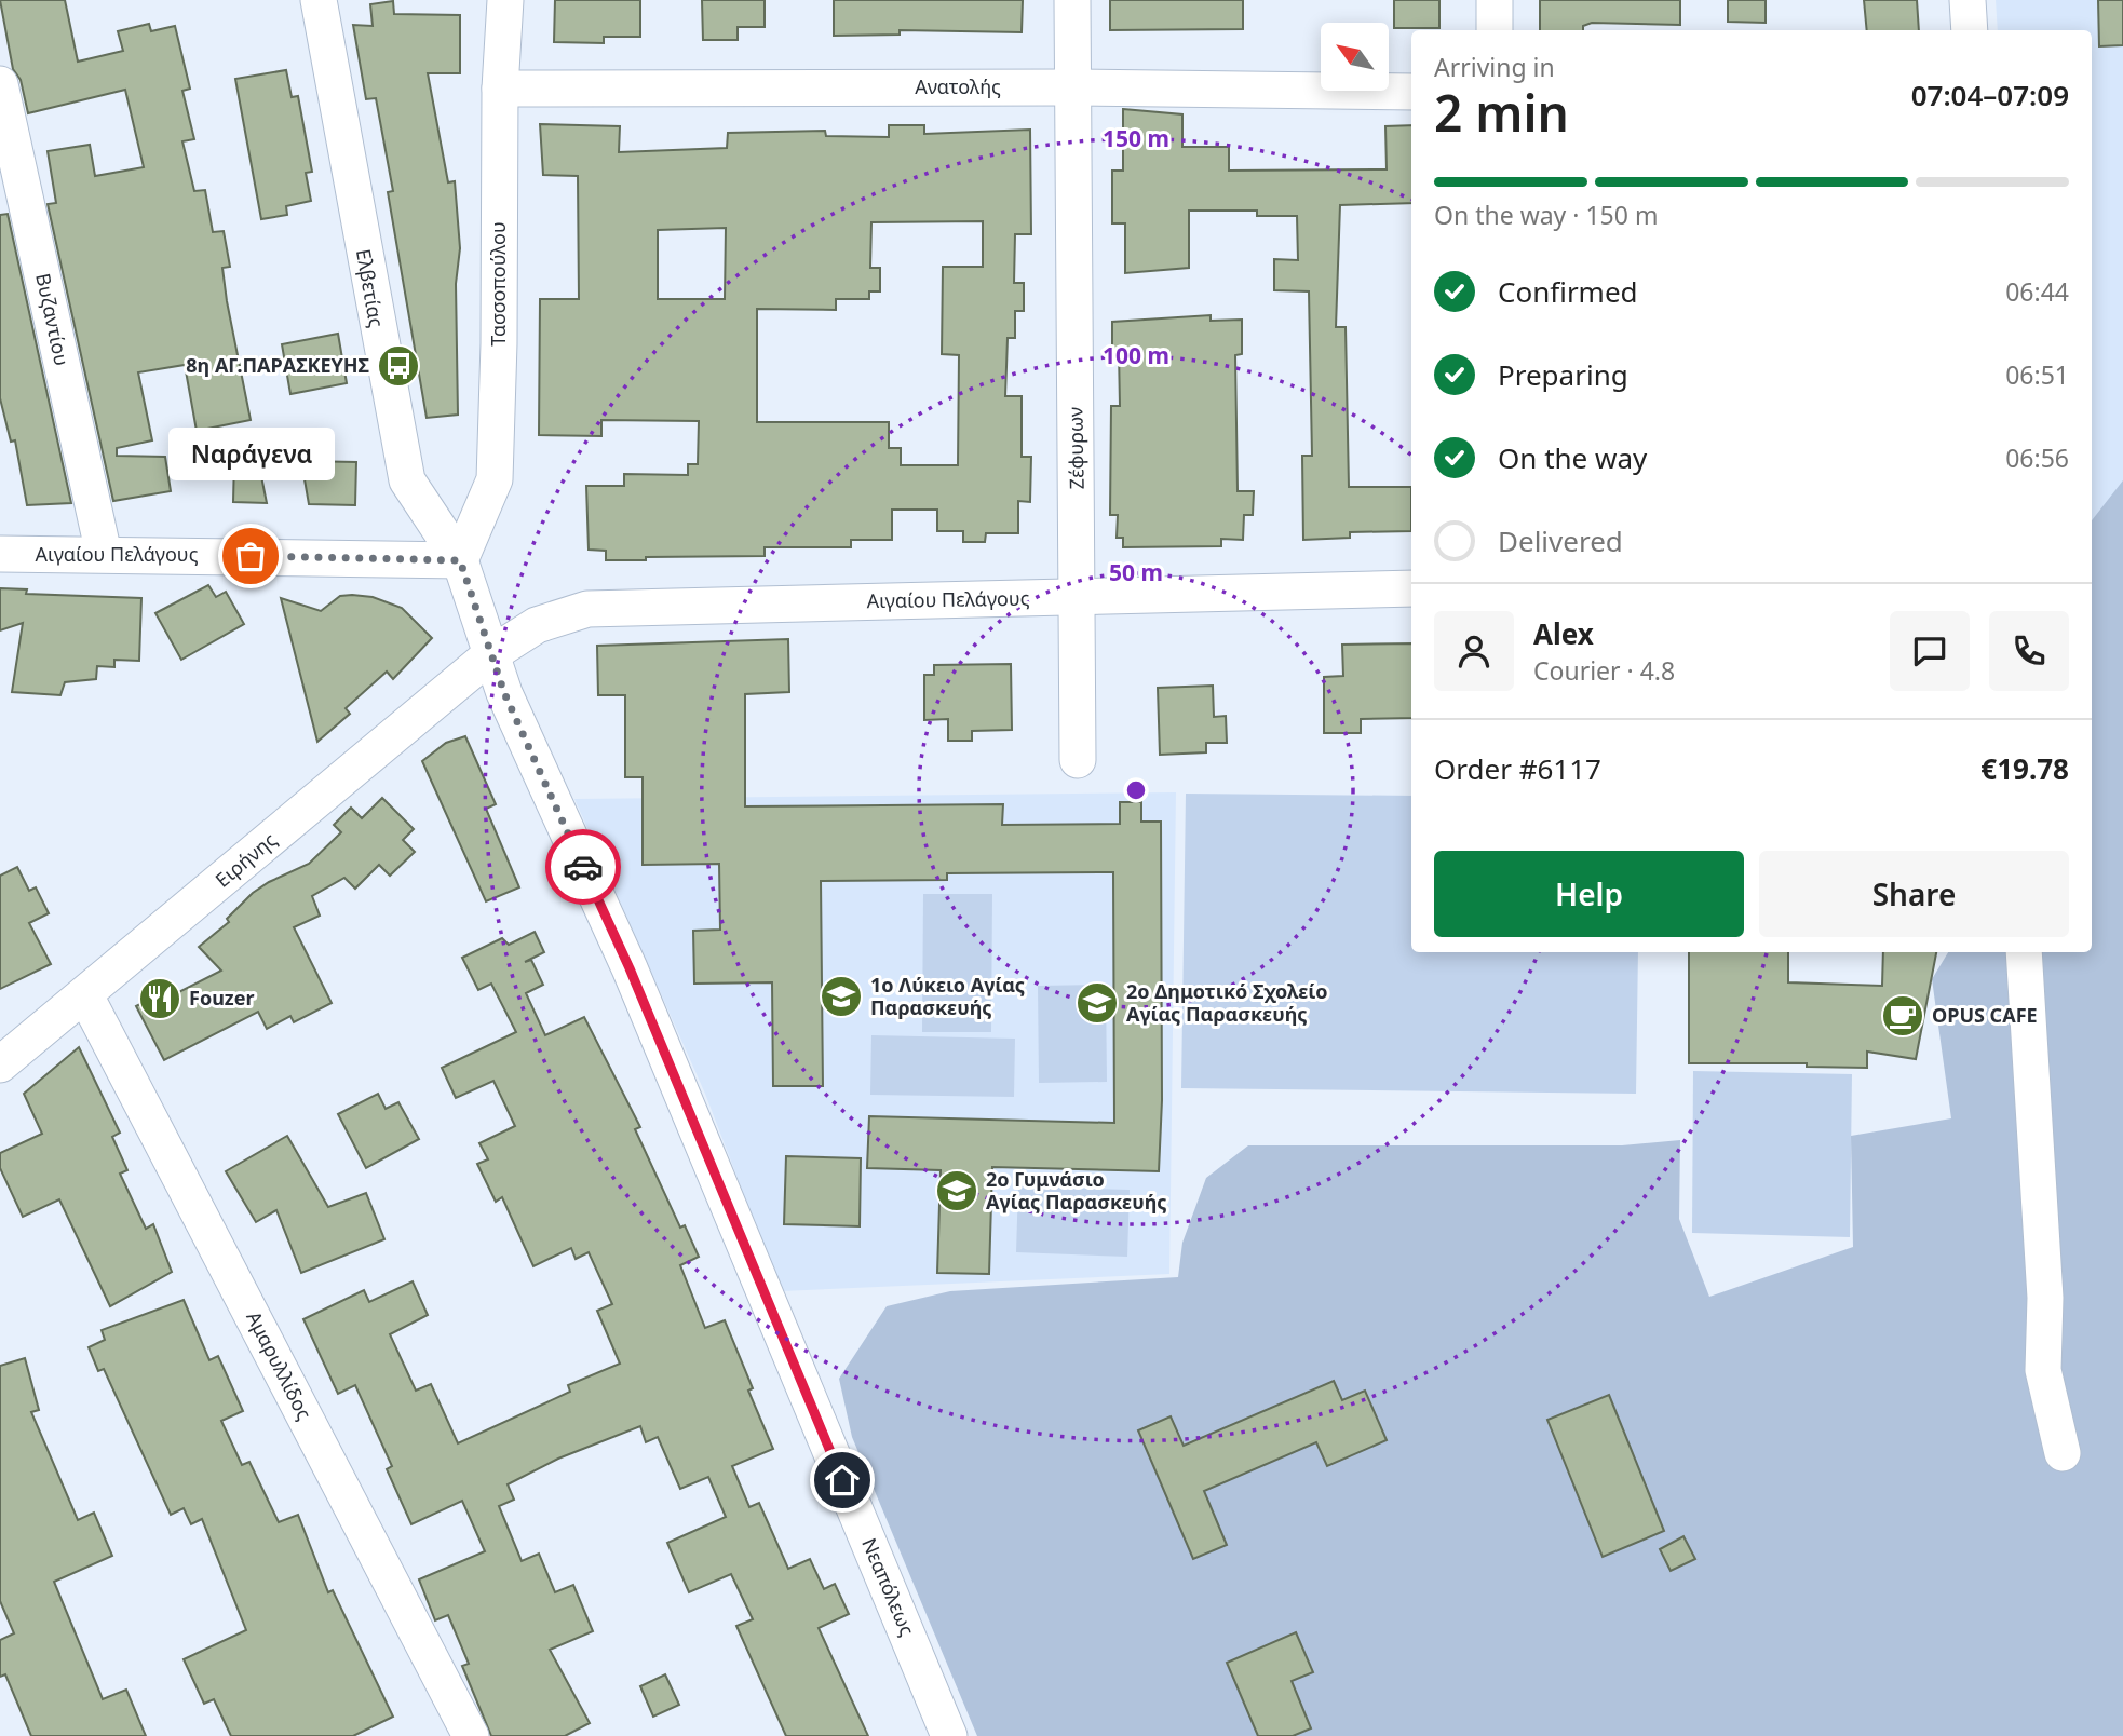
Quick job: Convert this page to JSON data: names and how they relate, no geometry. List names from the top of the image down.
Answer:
{
  "streets": {
    "street": [
      "Ανατολής",
      "Τασσοπούλου",
      "Ελβετίας",
      "Βυζαντίου",
      "Ζέφυρων",
      "Αιγαίου Πελάγους",
      "Ειρήνης",
      "Αμαρυλλίδος",
      "Νεαπόλεως"
    ]
  },
  "crossings": [
    ["Ανατολής", "Τασσοπούλου"],
    ["Ανατολής", "Ζέφυρων"],
    ["Τασσοπούλου", "Ελβετίας"],
    ["Τασσοπούλου", "Αιγαίου Πελάγους"],
    ["Τασσοπούλου", "Νεαπόλεως"],
    ["Ελβετίας", "Αιγαίου Πελάγους"],
    ["Ελβετίας", "Νεαπόλεως"],
    ["Βυζαντίου", "Αιγαίου Πελάγους"],
    ["Ζέφυρων", "Αιγαίου Πελάγους"],
    ["Αιγαίου Πελάγους", "Ειρήνης"],
    ["Αιγαίου Πελάγους", "Νεαπόλεως"],
    ["Ειρήνης", "Αμαρυλλίδος"],
    ["Ειρήνης", "Νεαπόλεως"]
  ],
  "places": {
    "bus stop": ["8η ΑΓ.ΠΑΡΑΣΚΕΥΗΣ"],
    "other": ["Ναράγενα"],
    "school or university": ["1ο Λύκειο Αγίας Παρασκευής", "2ο Δημοτικό Σχολείο Αγίας Παρασκευής", "2ο Γυμνάσιο Αγίας Παρασκευής"],
    "restaurant": ["Fouzer"],
    "cafe": ["OPUS CAFE"]
  },
  "north": "top left",
  "page": {
    "heading": ["2 min", "Arriving in", "07:04–07:09"],
    "panel": [
      "Alex",
      "Courier · 4.8",
      "Order #6117",
      "€19.78"
    ],
    "bar": "On the way · 150 m",
    "list": [
      ["Confirmed", "06:44"],
      ["Preparing", "06:51"],
      ["On the way", "06:56"],
      "Delivered"
    ],
    "bubble": "Ναράγενα",
    "buttons": ["Help", "Share"]
  },
  "rings": ["150 m", "100 m", "50 m"]
}
